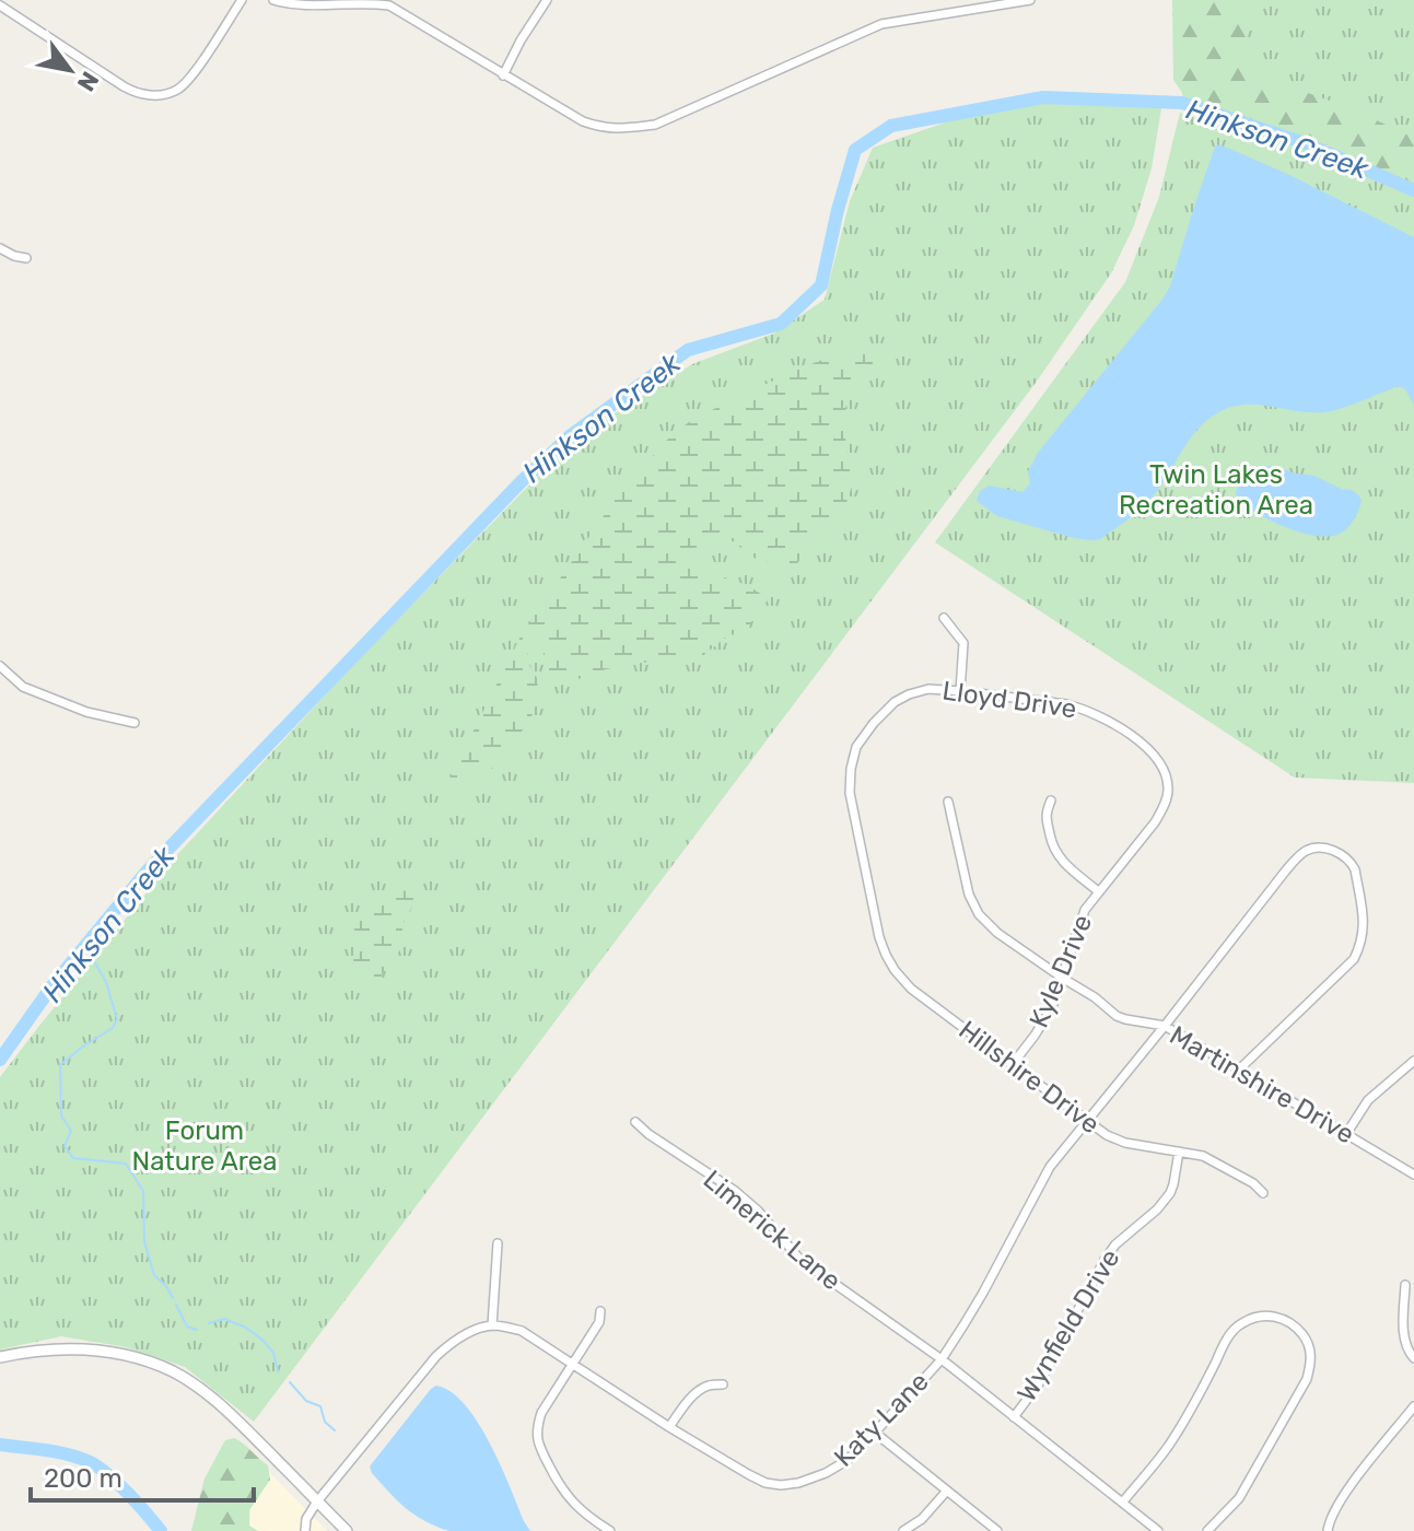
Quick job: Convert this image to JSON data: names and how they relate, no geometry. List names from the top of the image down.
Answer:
{
  "streets": {
    "street": [
      "Lloyd Drive",
      "Kyle Drive",
      "Hillshire Drive",
      "Martinshire Drive",
      "Limerick Lane",
      "Wynfield Drive",
      "Katy Lane"
    ]
  },
  "crossings": [
    ["Lloyd Drive", "Kyle Drive"],
    ["Lloyd Drive", "Hillshire Drive"],
    ["Kyle Drive", "Hillshire Drive"],
    ["Kyle Drive", "Martinshire Drive"],
    ["Hillshire Drive", "Wynfield Drive"],
    ["Hillshire Drive", "Katy Lane"],
    ["Martinshire Drive", "Katy Lane"],
    ["Limerick Lane", "Wynfield Drive"],
    ["Limerick Lane", "Katy Lane"]
  ],
  "water": ["Hinkson Creek"],
  "parks": ["Twin Lakes Recreation Area", "Forum Nature Area"],
  "scale_bar": "200 m",
  "north": "bottom right"
}
